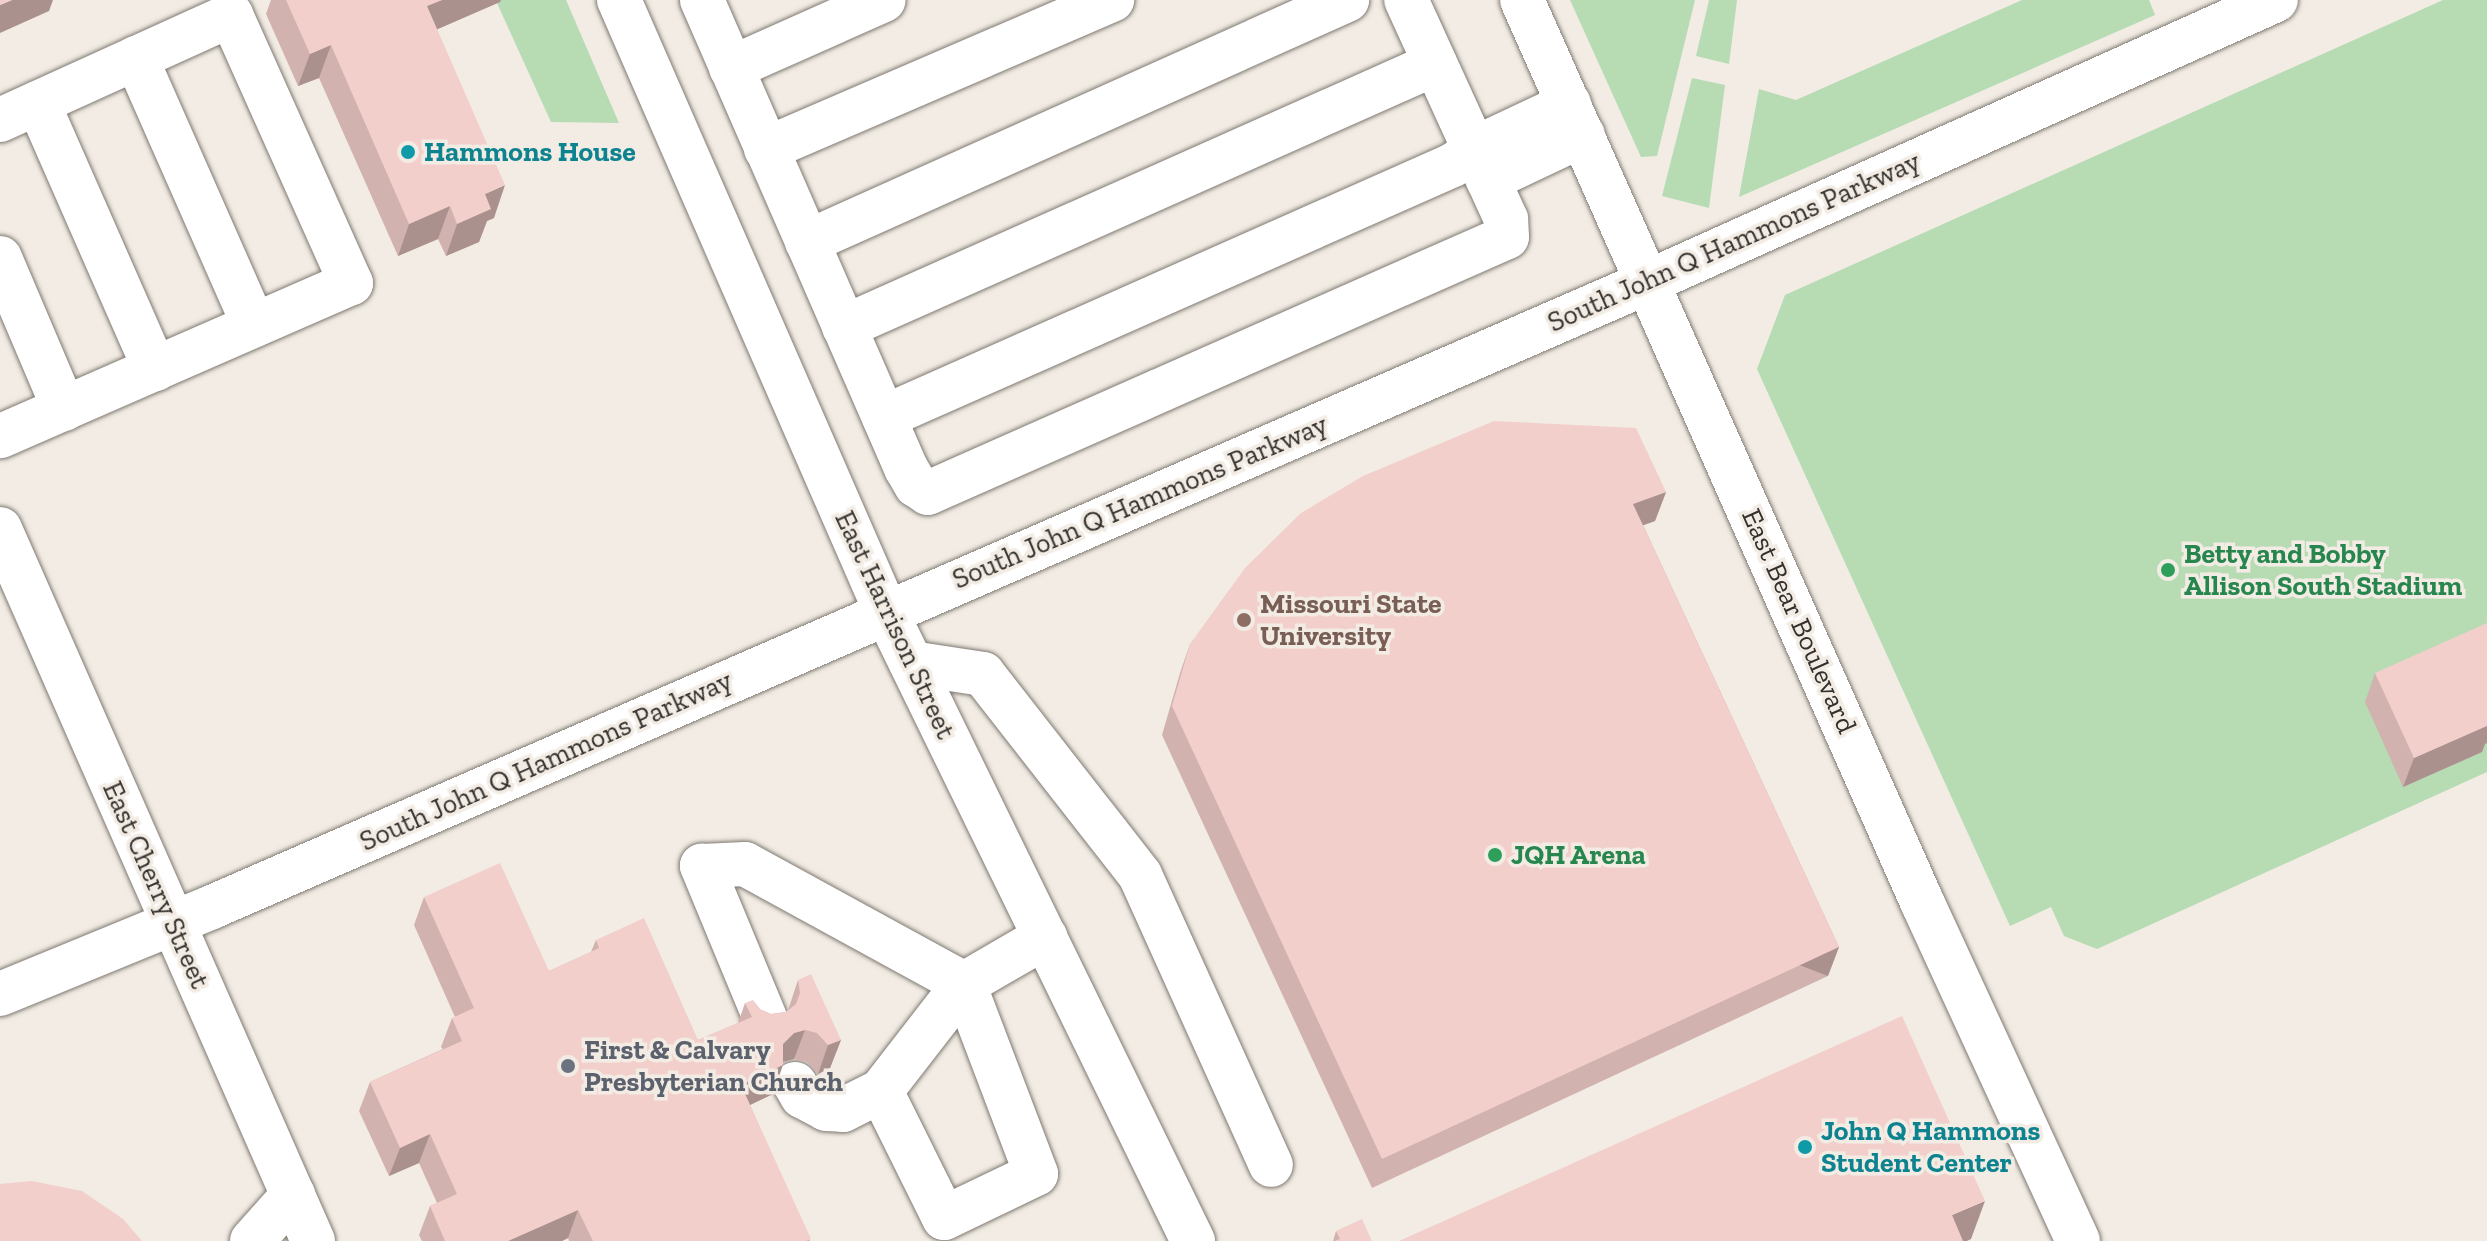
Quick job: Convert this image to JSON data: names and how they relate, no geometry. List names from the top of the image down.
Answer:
{
  "streets": {
    "street": [
      "South John Q Hammons Parkway",
      "East Bear Boulevard",
      "East Harrison Street",
      "East Cherry Street"
    ]
  },
  "crossings": [
    ["South John Q Hammons Parkway", "East Bear Boulevard"],
    ["South John Q Hammons Parkway", "East Harrison Street"],
    ["South John Q Hammons Parkway", "East Cherry Street"]
  ],
  "places": [
    "Hammons House",
    "Betty and Bobby Allison South Stadium",
    "Missouri State University",
    "JQH Arena",
    "First & Calvary Presbyterian Church",
    "John Q Hammons Student Center"
  ]
}
